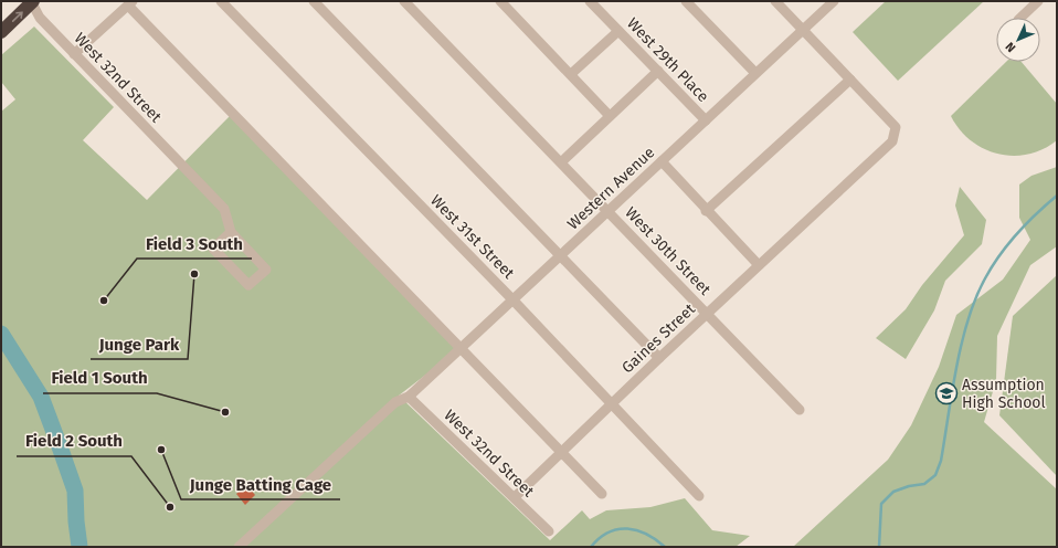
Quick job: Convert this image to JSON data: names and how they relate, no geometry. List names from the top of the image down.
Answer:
{
  "streets": {
    "street": [
      "West 29th Place",
      "West 32nd Street",
      "Western Avenue",
      "West 31st Street",
      "West 30th Street",
      "Gaines Street"
    ]
  },
  "crossings": [
    ["West 29th Place", "Western Avenue"],
    ["West 32nd Street", "Western Avenue"],
    ["West 32nd Street", "Gaines Street"],
    ["Western Avenue", "West 31st Street"],
    ["Western Avenue", "West 30th Street"],
    ["West 31st Street", "Gaines Street"],
    ["West 30th Street", "Gaines Street"]
  ],
  "places": {
    "other": [
      "Junge Park",
      "Field 3 South",
      "Field 1 South",
      "Junge Batting Cage",
      "Field 2 South"
    ],
    "school or university": ["Assumption High School"]
  },
  "north": "bottom left"
}
